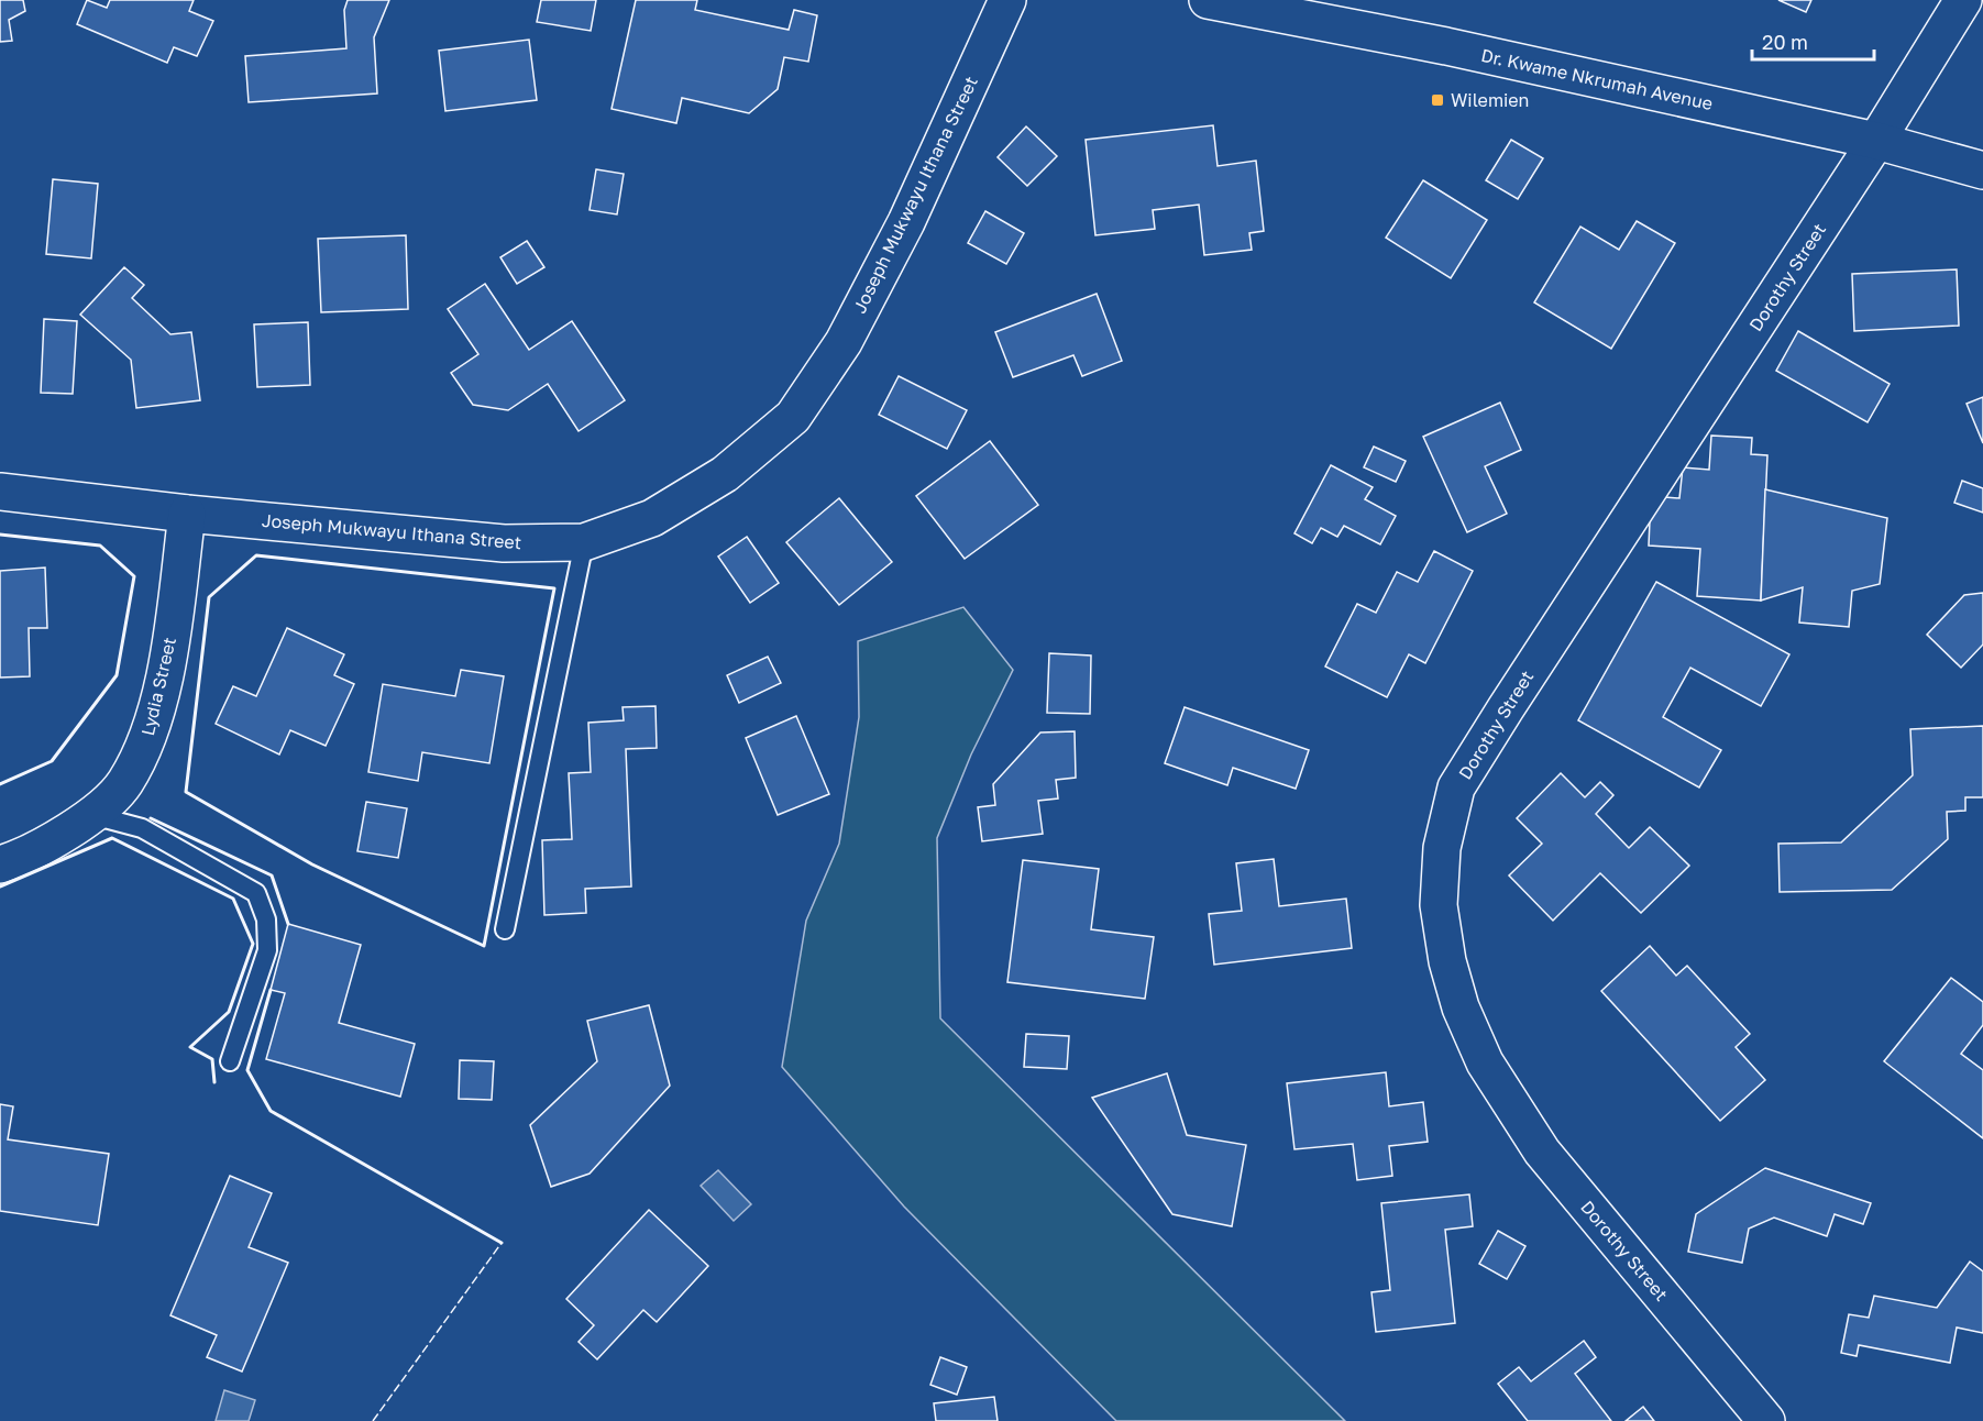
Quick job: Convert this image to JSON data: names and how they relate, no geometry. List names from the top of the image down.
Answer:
{
  "streets": {
    "street": [
      "Dr. Kwame Nkrumah Avenue",
      "Joseph Mukwayu Ithana Street",
      "Dorothy Street",
      "Lydia Street"
    ]
  },
  "crossings": [
    ["Dr. Kwame Nkrumah Avenue", "Dorothy Street"],
    ["Joseph Mukwayu Ithana Street", "Lydia Street"]
  ],
  "places": {
    "transit": ["Wilemien"]
  },
  "scale_bar": "20 m"
}
